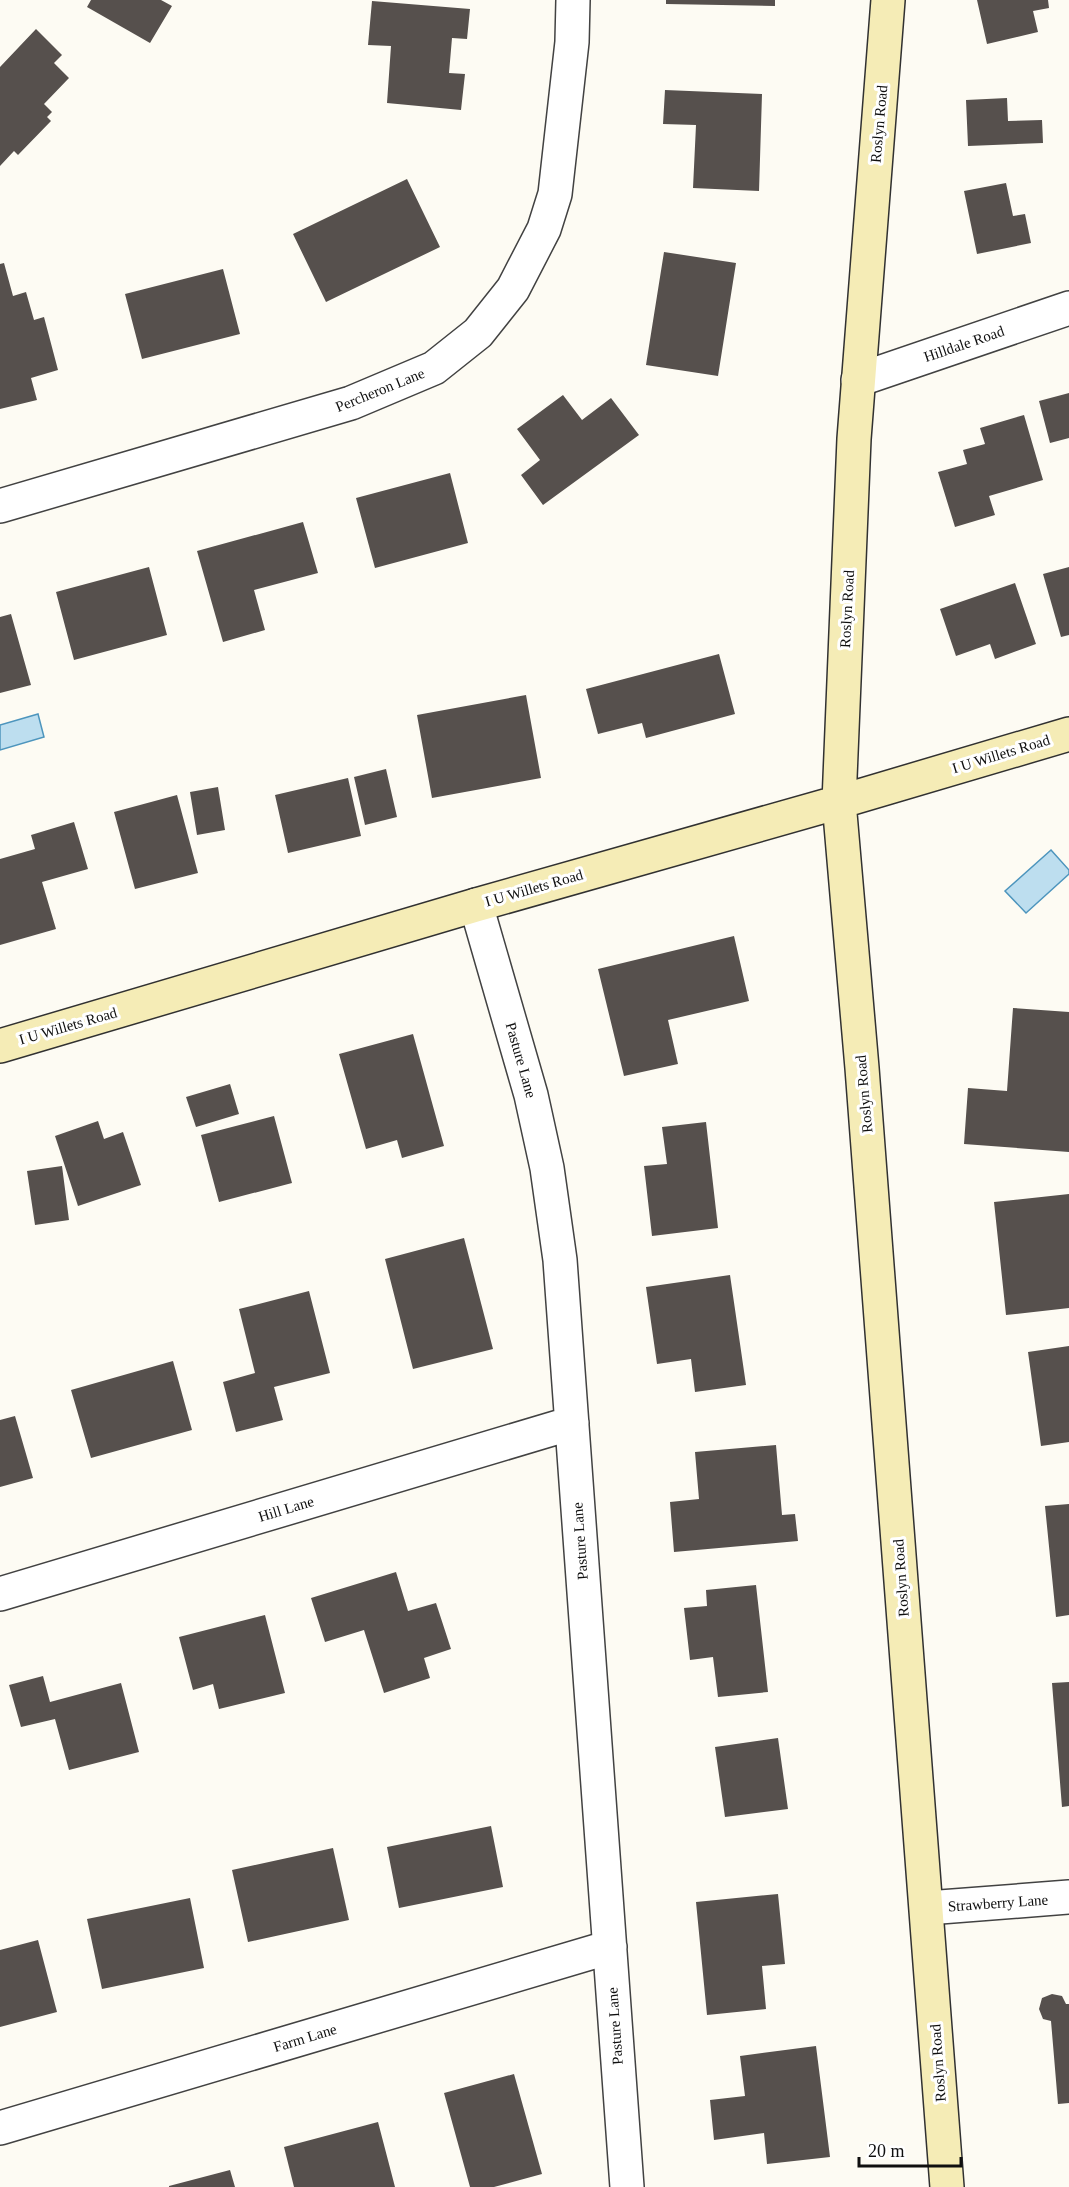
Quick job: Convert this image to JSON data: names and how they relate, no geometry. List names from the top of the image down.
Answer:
{
  "streets": {
    "main road": ["Roslyn Road", "I U Willets Road"],
    "street": [
      "Hilldale Road",
      "Percheron Lane",
      "Pasture Lane",
      "Hill Lane",
      "Strawberry Lane",
      "Farm Lane"
    ]
  },
  "crossings": [
    ["Roslyn Road", "Hilldale Road"],
    ["Roslyn Road", "I U Willets Road"],
    ["Roslyn Road", "Strawberry Lane"],
    ["I U Willets Road", "Pasture Lane"],
    ["Pasture Lane", "Hill Lane"],
    ["Pasture Lane", "Farm Lane"]
  ],
  "scale_bar": "20 m"
}
